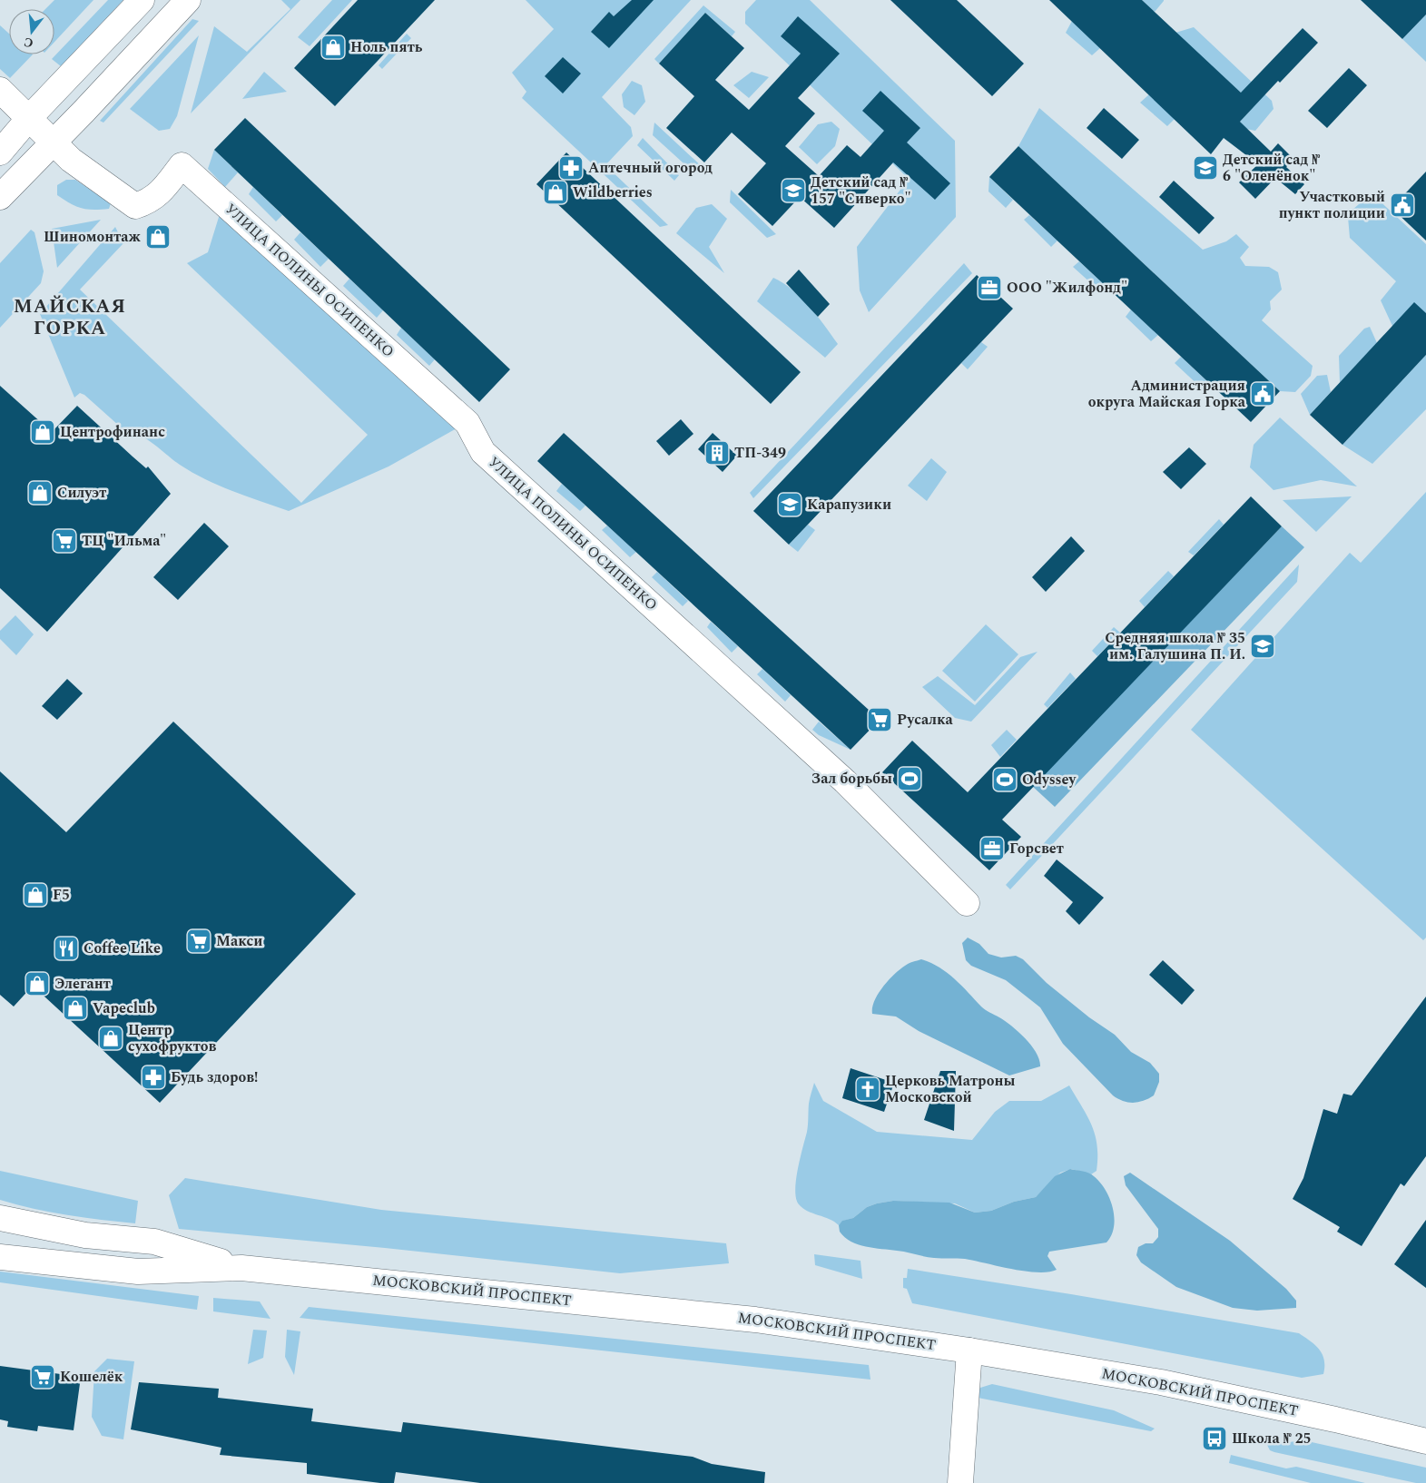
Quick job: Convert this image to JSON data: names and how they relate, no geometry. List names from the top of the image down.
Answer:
{
  "streets": {
    "main road": ["УЛИЦА ПОЛИНЫ ОСИПЕНКО", "МОСКОВСКИЙ ПРОСПЕКТ"]
  },
  "districts": ["МАЙСКАЯ ГОРКА"],
  "places": {
    "shop": [
      "Ноль пять",
      "Wildberries",
      "Шиномонтаж",
      "Центрофинанс",
      "Силуэт",
      "F5",
      "Элегант",
      "Vapeclub",
      "Центр сухофруктов"
    ],
    "pharmacy": ["Аптечный огород", "Будь здоров!"],
    "school or university": [
      "Детский сад № 6 \"Оленёнок\"",
      "Детский сад № 157 \"Сиверко\"",
      "Карапузики",
      "Средняя школа № 35 им. Галушина П. И."
    ],
    "public building": ["Участковый пункт полиции", "Администрация округа Майская Горка"],
    "office": ["ООО \"Жилфонд\"", "Горсвет"],
    "building": ["ТП-349"],
    "supermarket": [
      "ТЦ \"Ильма\"",
      "Русалка",
      "Макси",
      "Кошелёк"
    ],
    "sports": ["Зал борьбы", "Odyssey"],
    "restaurant": ["Coffee Like"],
    "church": ["Церковь Матроны Московской"],
    "bus stop": ["Школа № 25"]
  },
  "north": "bottom"
}
